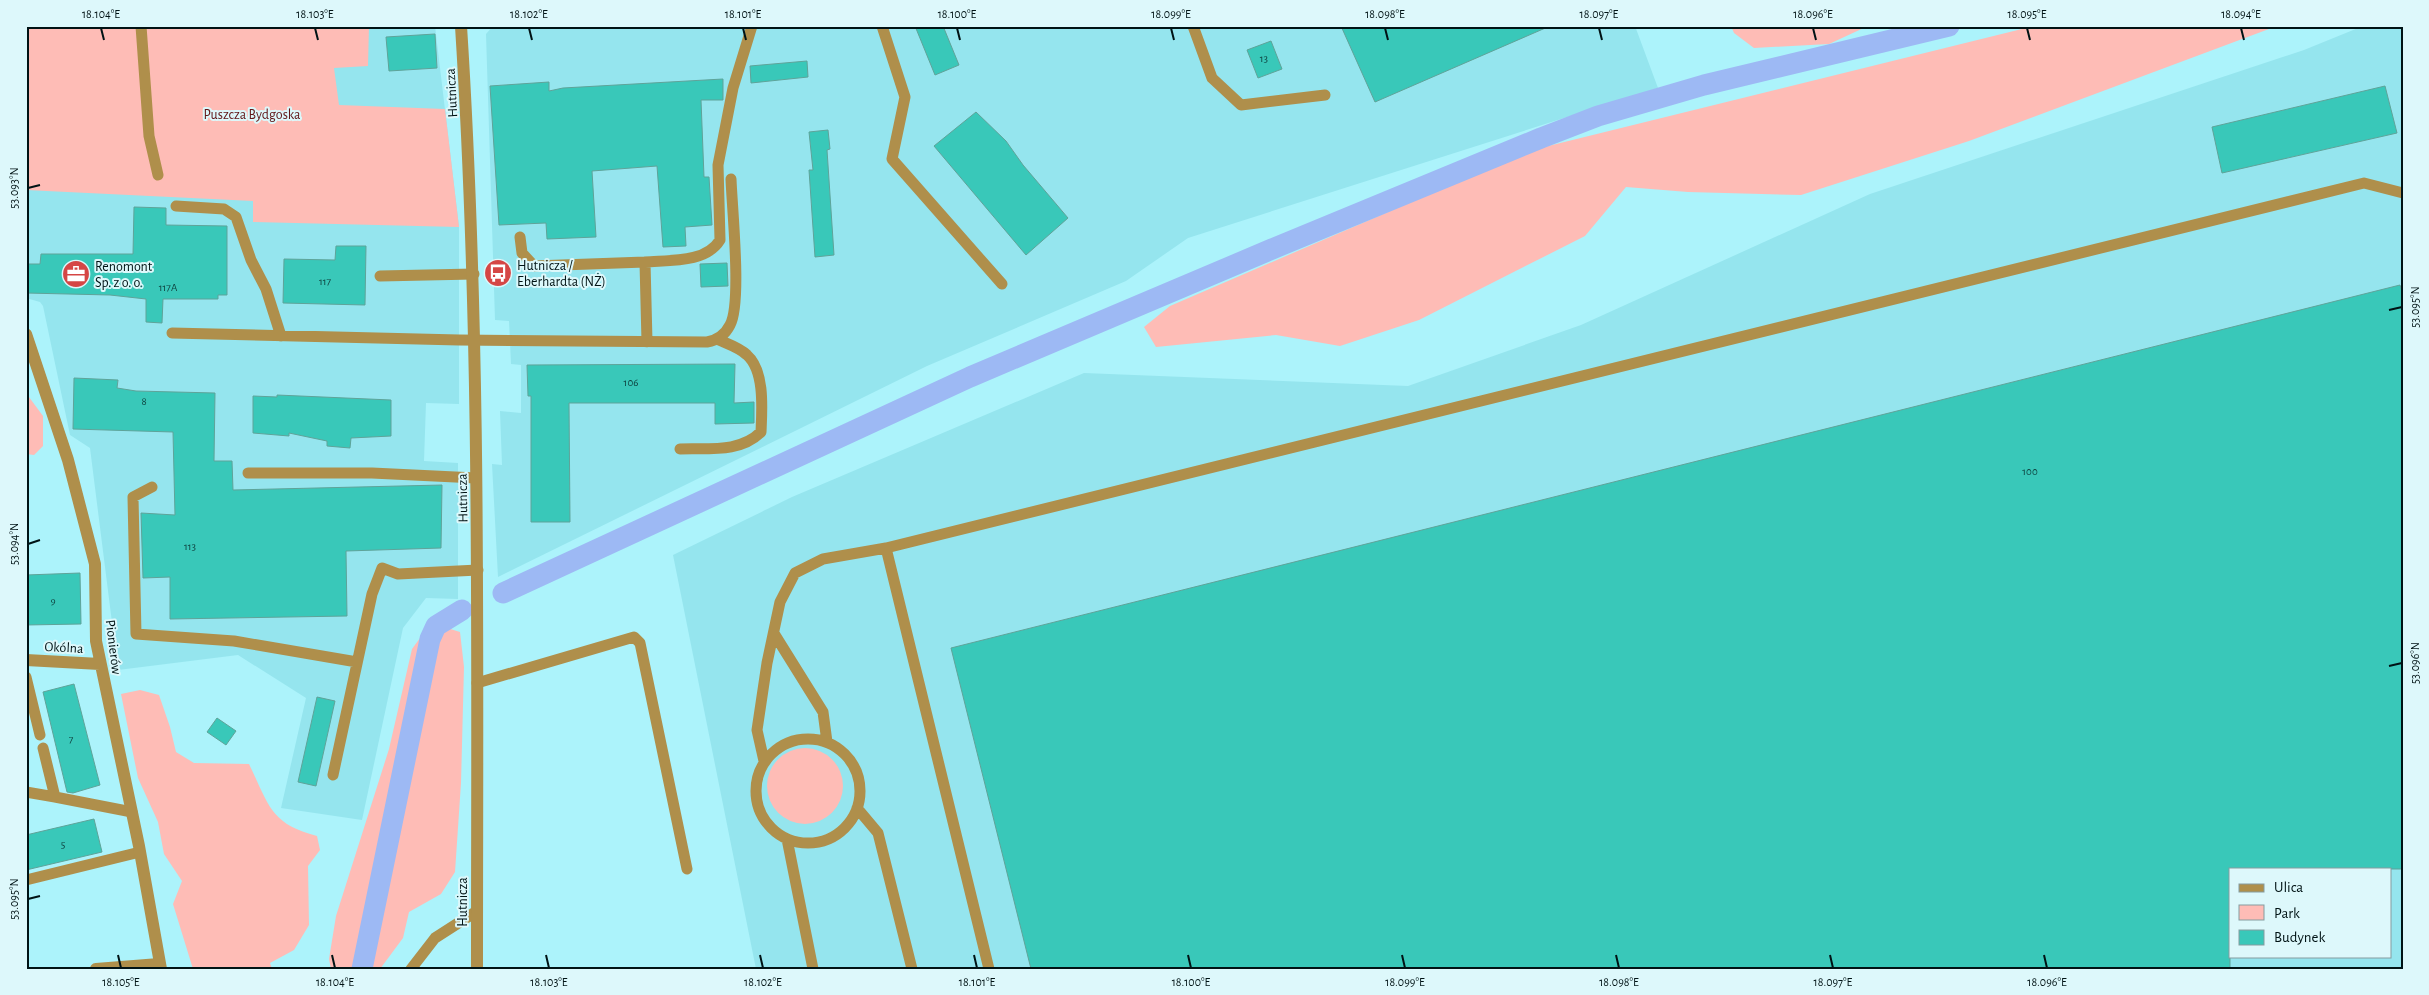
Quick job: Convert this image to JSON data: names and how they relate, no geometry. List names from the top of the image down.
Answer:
{
  "streets": {
    "street": ["Hutnicza", "Okólna", "Pionierów"]
  },
  "crossings": [
    ["Okólna", "Pionierów"]
  ],
  "parks": ["Puszcza Bydgoska"],
  "places": {
    "bus stop": ["Hutnicza / Eberhardta (NŻ)"],
    "office": ["Renomont Sp. z o. o."]
  },
  "house_numbers": [
    "13",
    "117",
    "117A",
    "106",
    "8",
    "100",
    "113",
    "9",
    "7",
    "5"
  ],
  "legend": ["Ulica", "Park", "Budynek"],
  "coordinates": [
    "18.104°E",
    "18.103°E",
    "18.102°E",
    "18.101°E",
    "18.100°E",
    "18.099°E",
    "18.098°E",
    "18.097°E",
    "18.096°E",
    "18.095°E",
    "18.094°E",
    "53.093°N",
    "53.095°N",
    "53.094°N",
    "53.096°N",
    "18.105°E"
  ]
}
